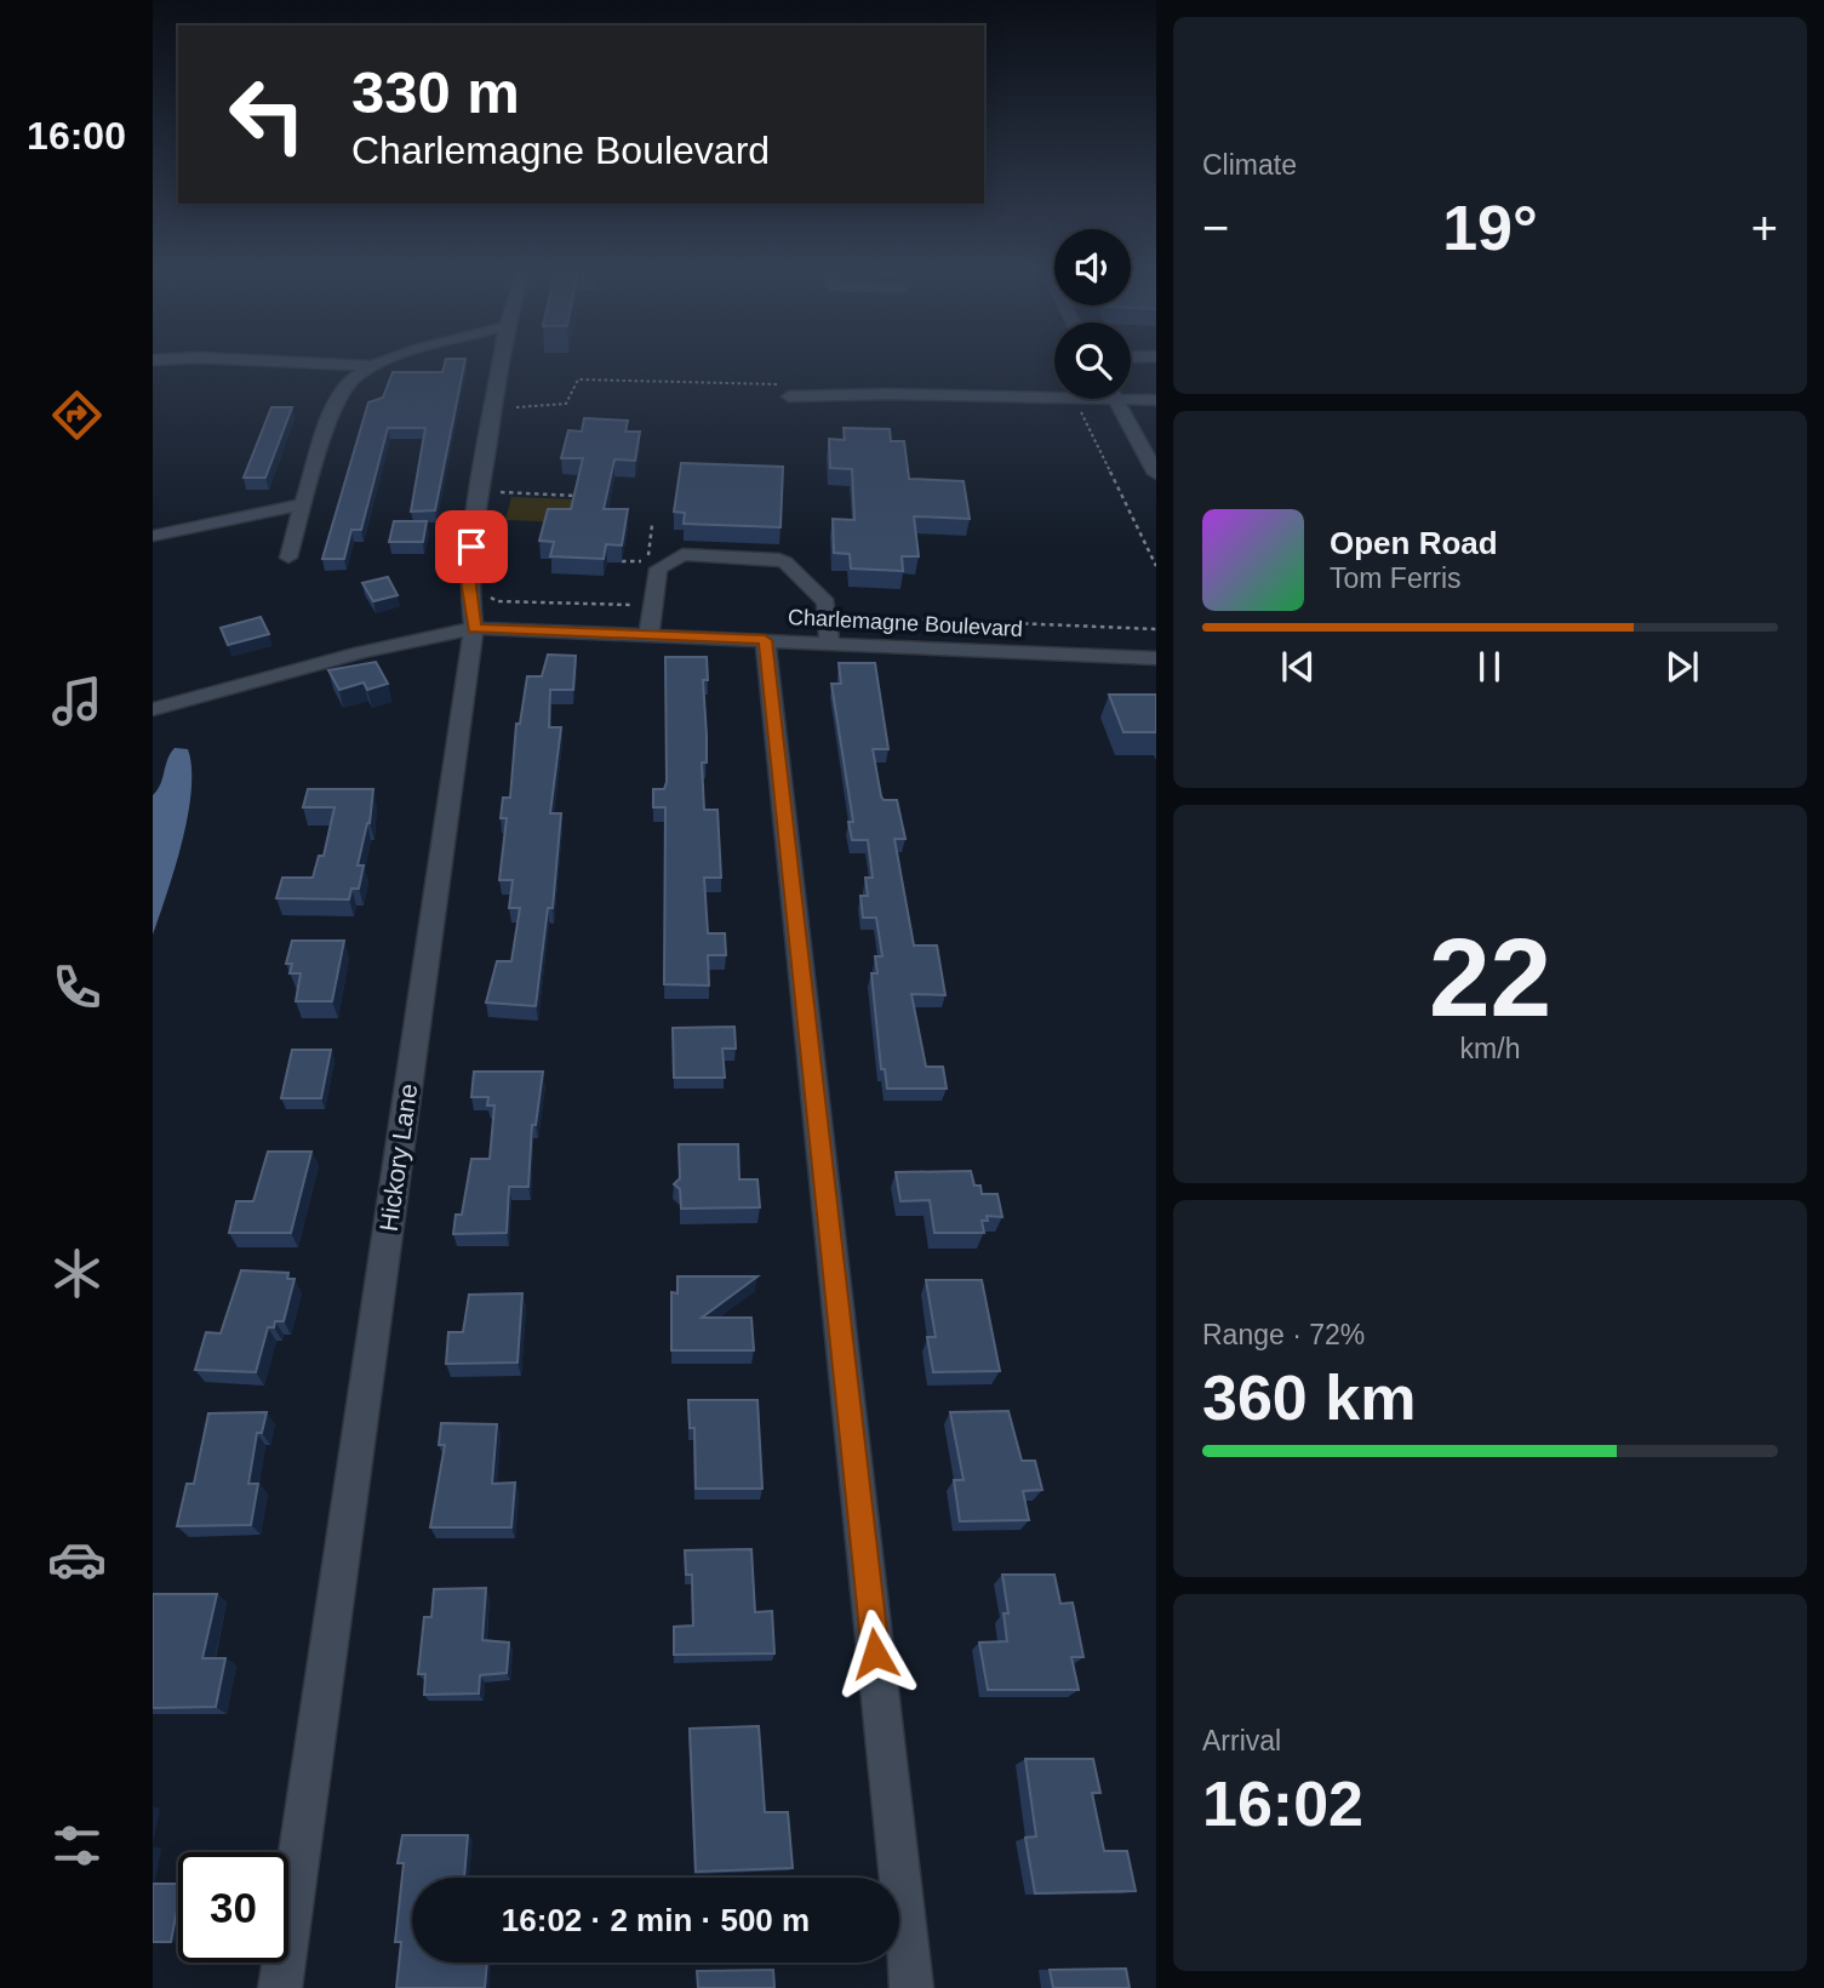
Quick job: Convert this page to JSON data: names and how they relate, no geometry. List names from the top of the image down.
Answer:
{
  "streets": {
    "street": ["Charlemagne Boulevard", "Hickory Lane"]
  },
  "crossings": [
    ["Charlemagne Boulevard", "Hickory Lane"]
  ],
  "page": {
    "tabs": "16:00",
    "tile": [
      "Climate",
      ["22", "km/h"],
      ["Range · 72%", "360 km"],
      ["Arrival", "16:02"]
    ],
    "turn": ["330 m", "Charlemagne Boulevard"],
    "heat": ["−", "19°", "+"],
    "song": ["Open Road", "Tom Ferris"],
    "limit": "30",
    "trip": "16:02 · 2 min · 500 m"
  }
}
